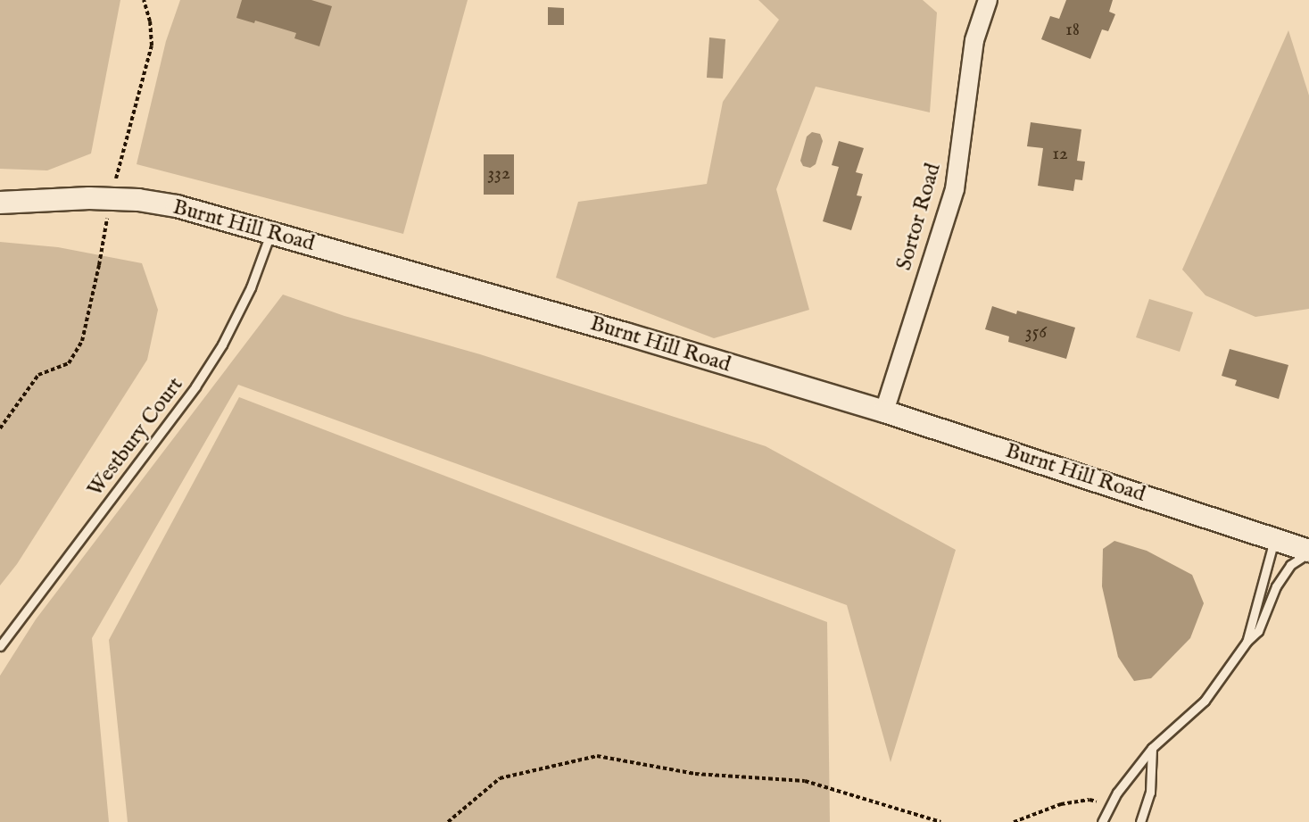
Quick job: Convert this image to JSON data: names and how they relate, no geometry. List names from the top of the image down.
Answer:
{
  "streets": {
    "street": ["Sortor Road", "Burnt Hill Road"],
    "lane": ["Westbury Court"]
  },
  "crossings": [
    ["Sortor Road", "Burnt Hill Road"],
    ["Burnt Hill Road", "Westbury Court"]
  ],
  "house_numbers": [
    "18",
    "12",
    "332",
    "356"
  ]
}
